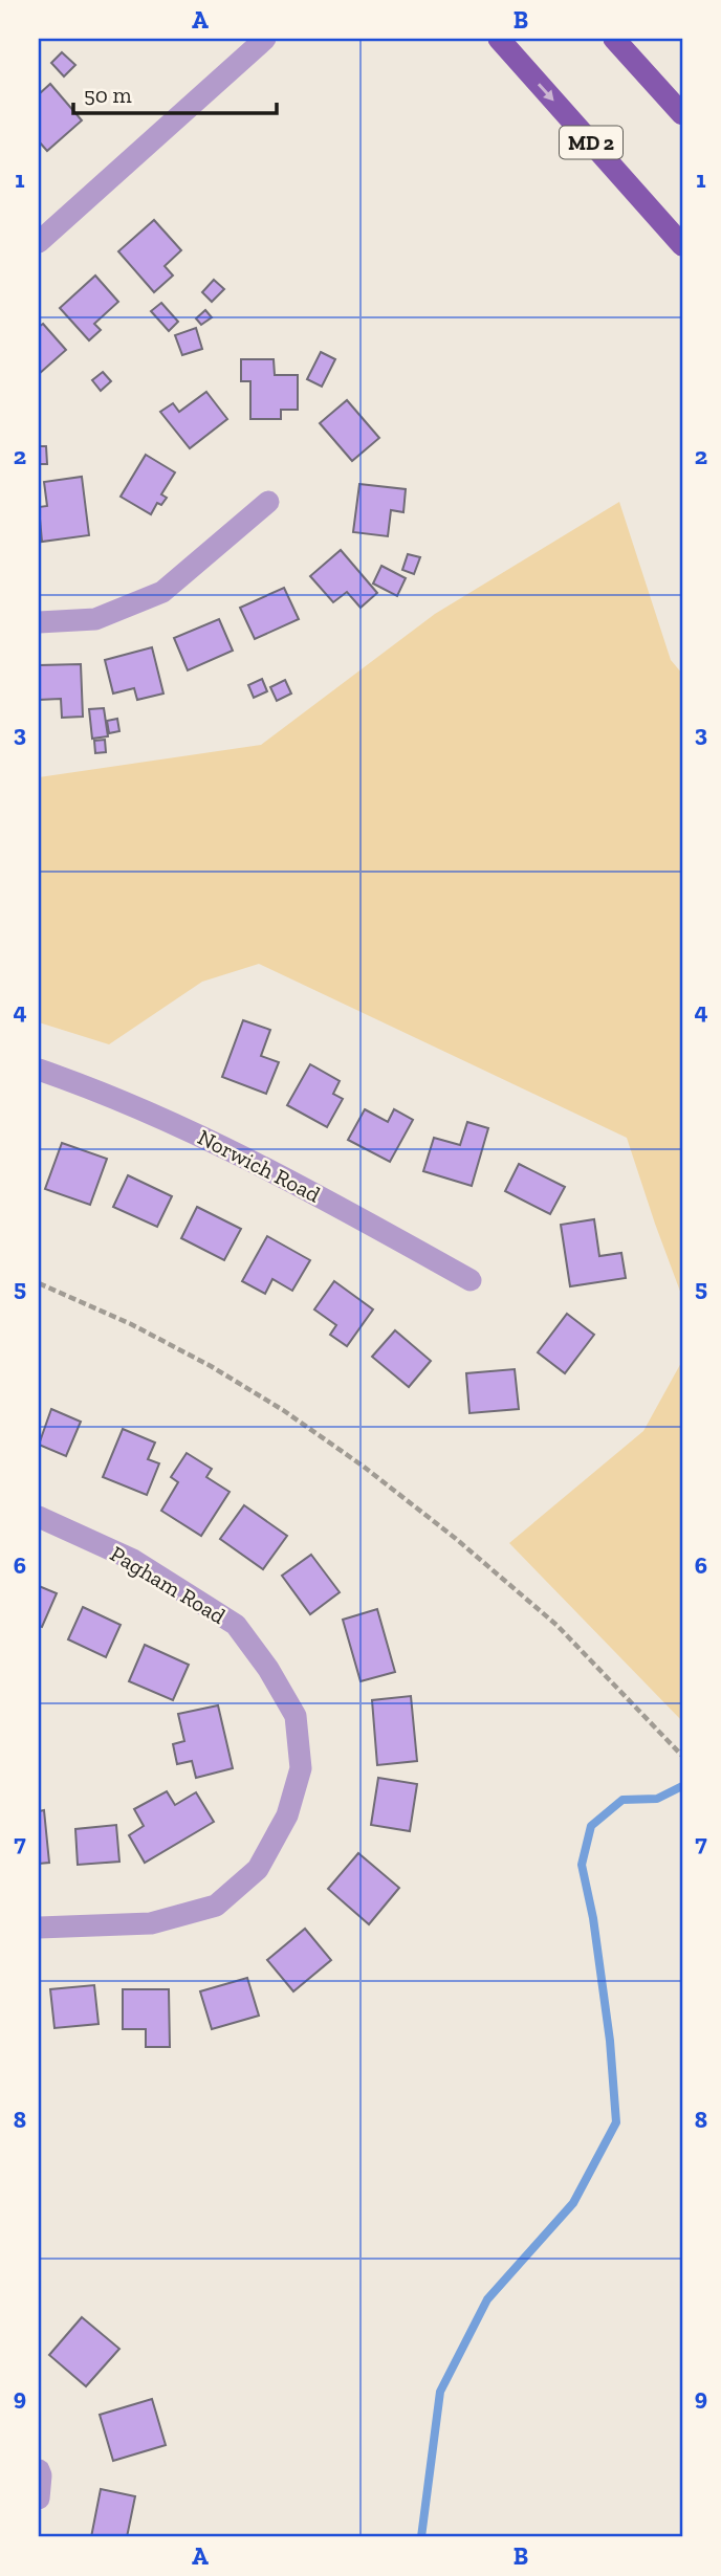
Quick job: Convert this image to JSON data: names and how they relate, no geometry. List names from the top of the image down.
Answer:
{
  "streets": {
    "main road": ["MD 2"],
    "street": ["Norwich Road", "Pagham Road"]
  },
  "scale_bar": "50 m",
  "grid": {
    "columns": ["A", "B"],
    "rows": [
      "1",
      "2",
      "3",
      "4",
      "5",
      "6",
      "7",
      "8",
      "9"
    ]
  }
}
